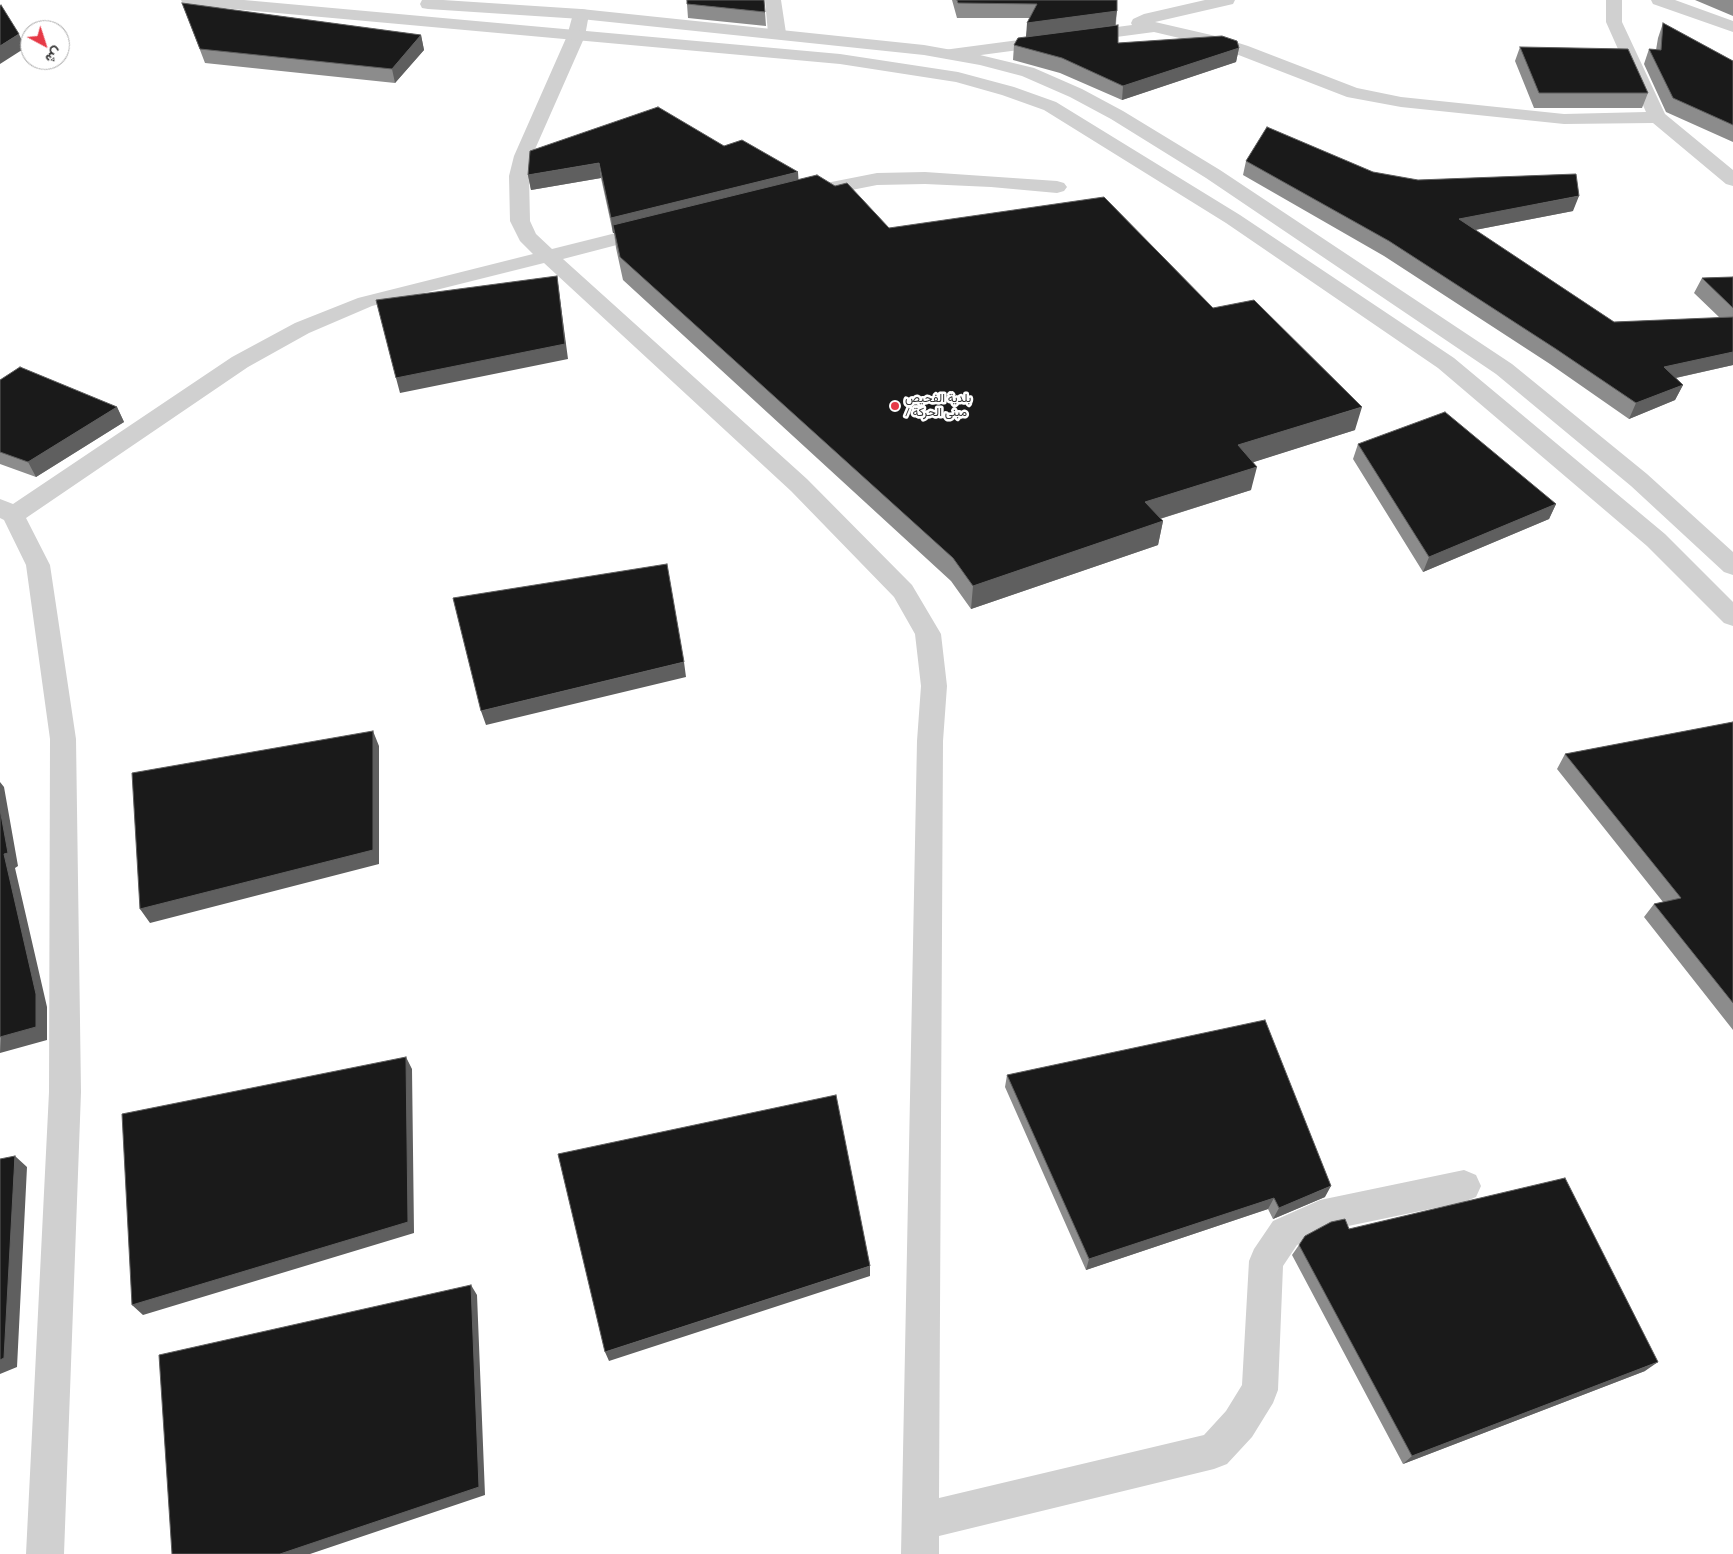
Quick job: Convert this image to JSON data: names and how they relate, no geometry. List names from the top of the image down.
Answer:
{
  "places": ["بلدية الفحيص / مبنى الحركة"],
  "north": "bottom right"
}
